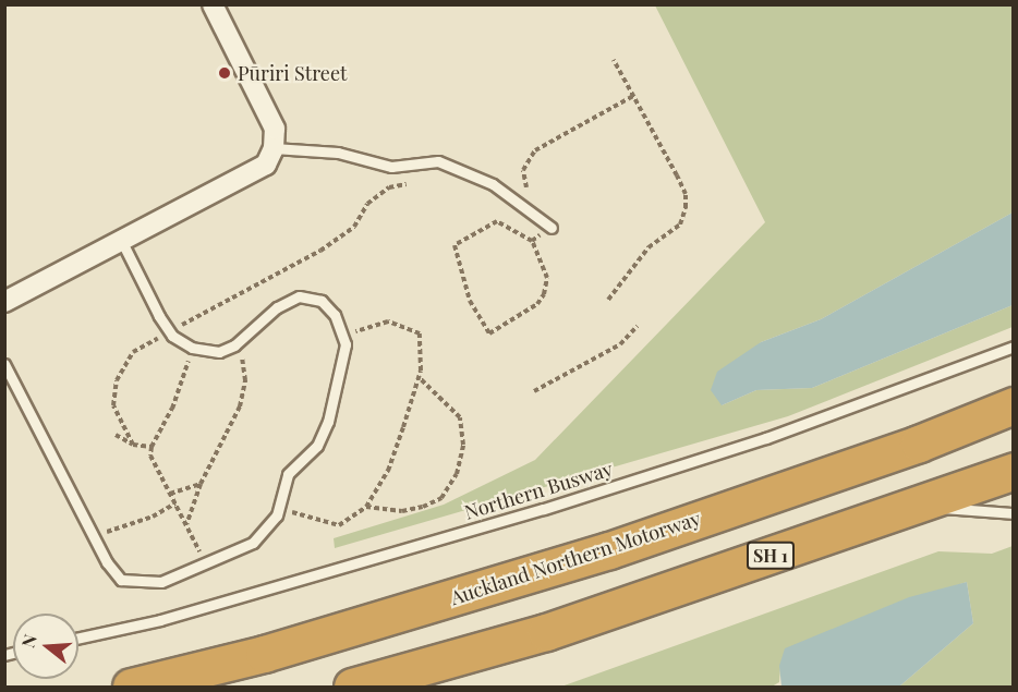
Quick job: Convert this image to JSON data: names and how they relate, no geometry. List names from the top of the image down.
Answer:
{
  "streets": {
    "highway": ["SH 1", "Auckland Northern Motorway"],
    "lane": ["Northern Busway"]
  },
  "places": ["Pūriri Street"],
  "north": "left"
}
